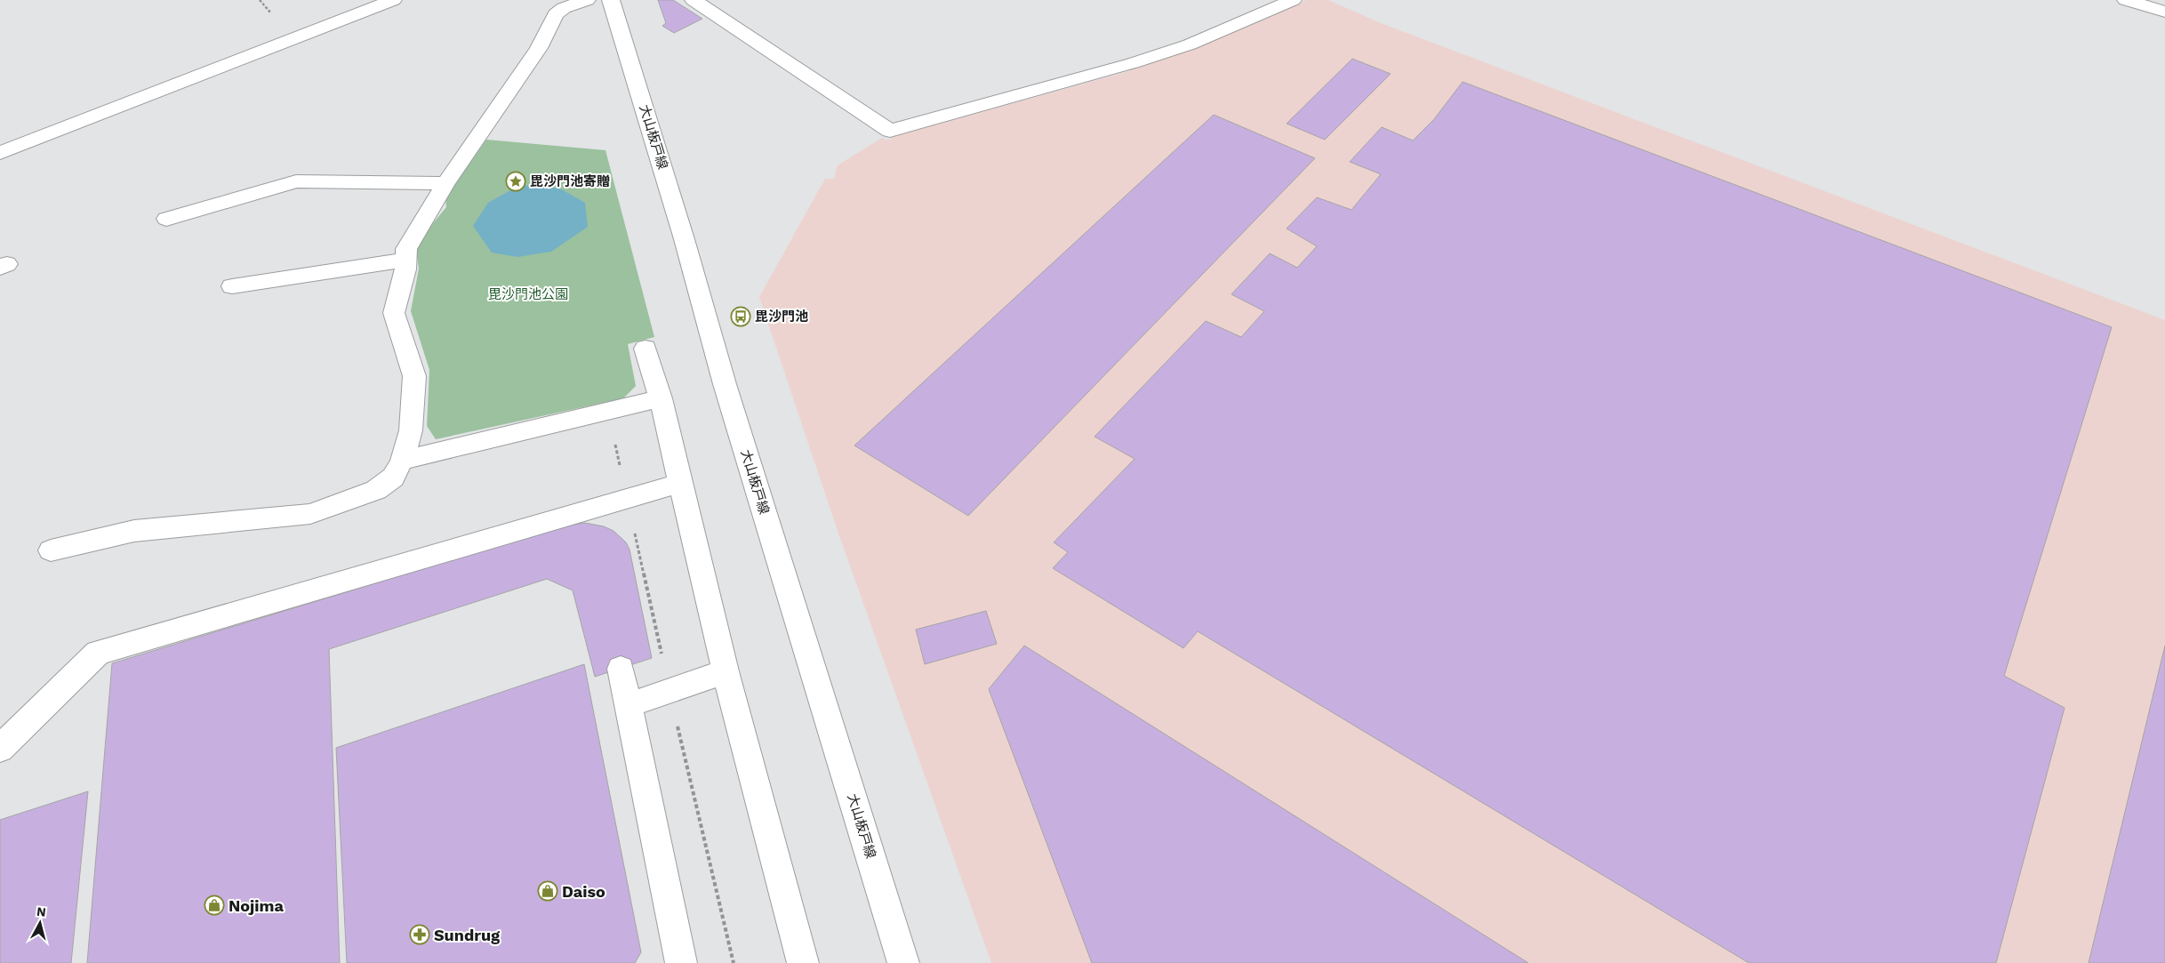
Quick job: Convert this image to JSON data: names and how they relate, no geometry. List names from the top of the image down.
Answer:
{
  "streets": {
    "street": ["大山板戸線"]
  },
  "parks": ["毘沙門池公園"],
  "places": {
    "place": ["毘沙門池寄贈"],
    "bus stop": ["毘沙門池"],
    "shop": ["Daiso", "Nojima"],
    "pharmacy": ["Sundrug"]
  },
  "north": "top"
}
